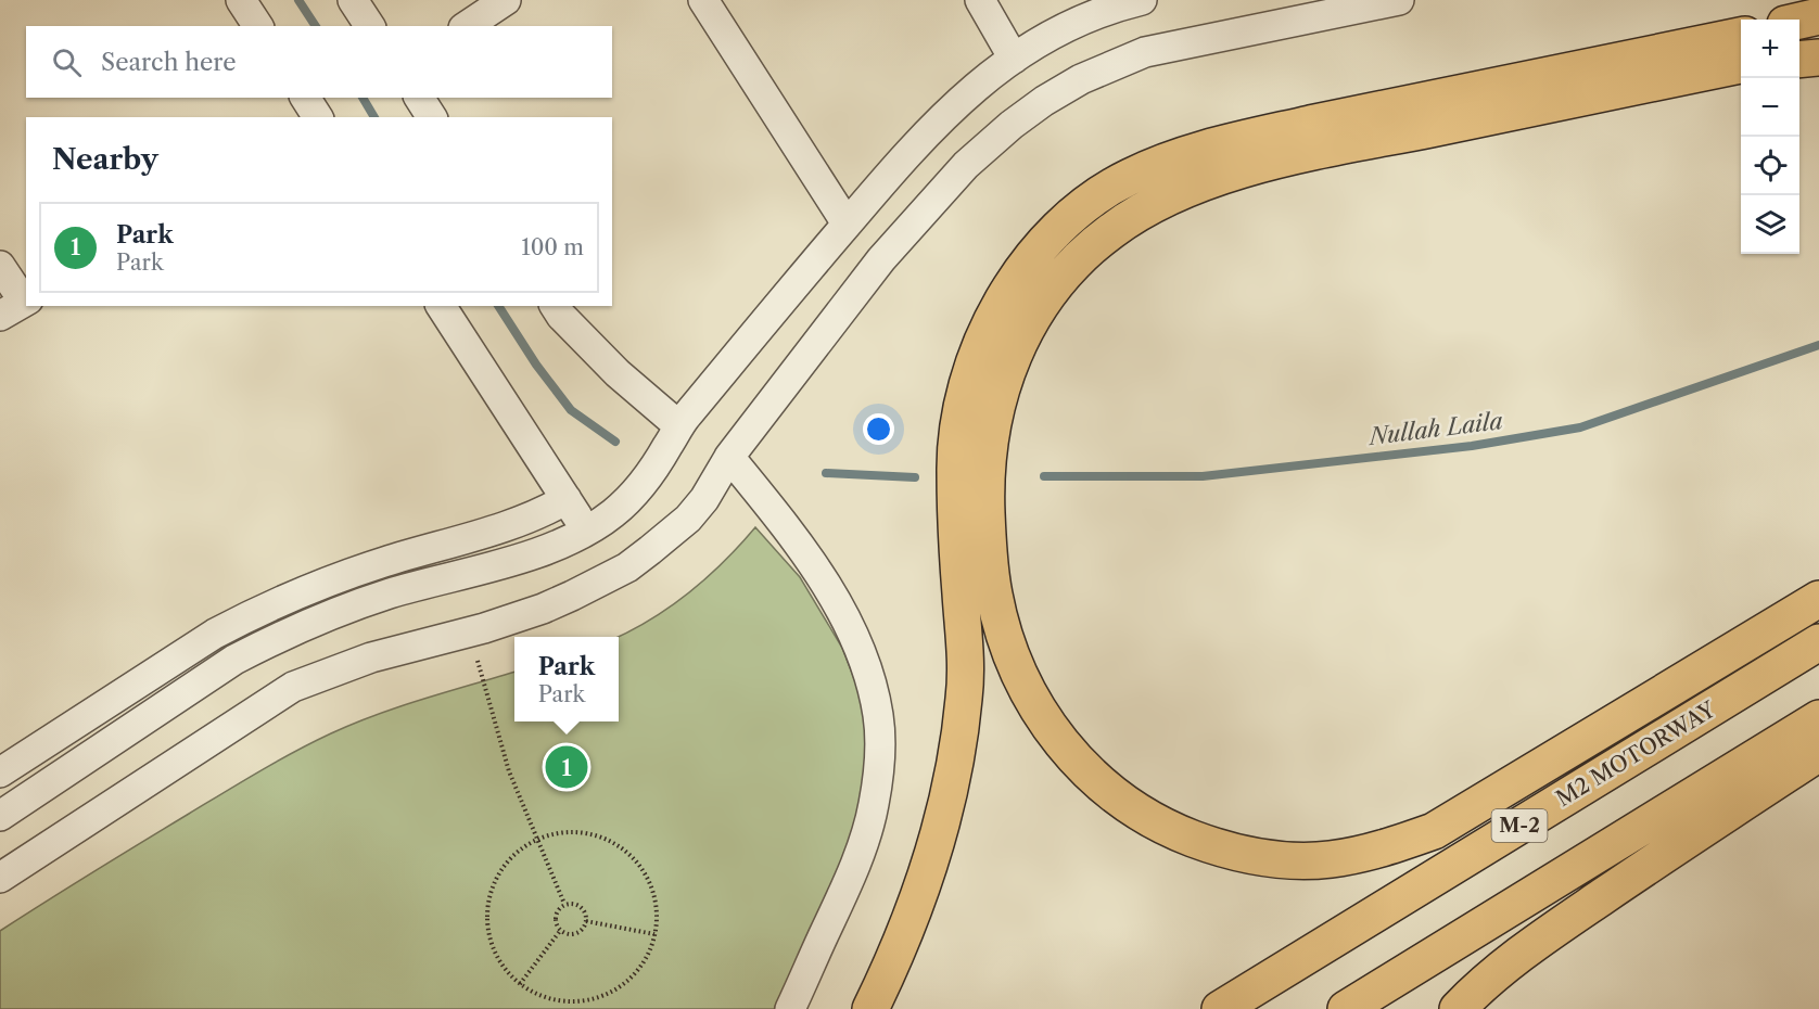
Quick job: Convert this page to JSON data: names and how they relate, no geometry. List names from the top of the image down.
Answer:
{
  "streets": {
    "highway": ["M2 MOTORWAY", "M-2"]
  },
  "water": ["Nullah Laila"],
  "page": {
    "map_buttons": ["+", "−"],
    "search": "Search here",
    "heading": "Nearby",
    "list": [
      {
        "mark": "1",
        "name": "Park",
        "note": "Park",
        "value": "100 m"
      }
    ],
    "popup": ["Park", "Park"],
    "pins": "1"
  }
}
